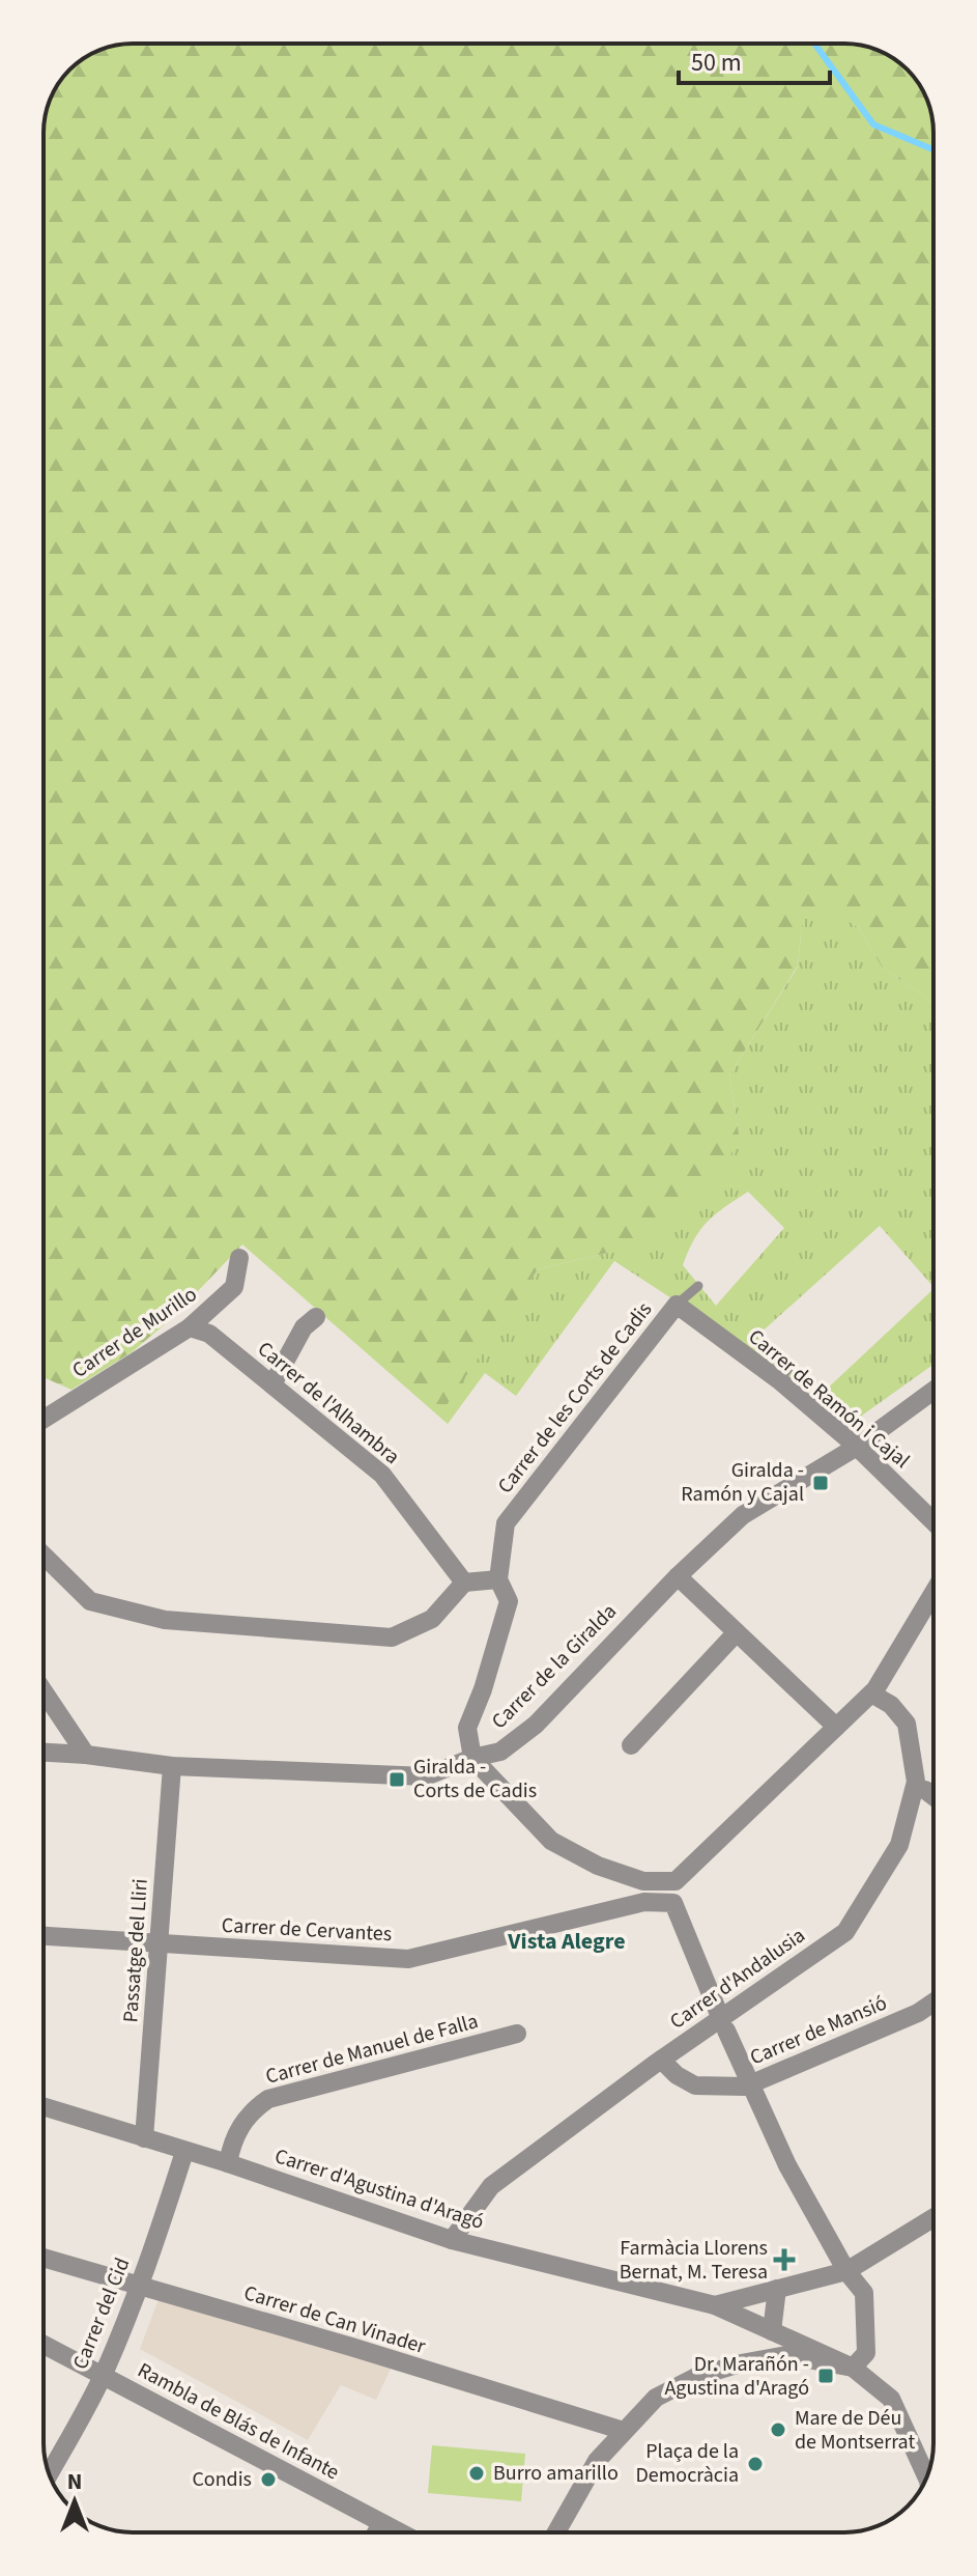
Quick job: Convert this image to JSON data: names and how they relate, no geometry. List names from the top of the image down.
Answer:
{
  "streets": {
    "street": [
      "Carrer de Murillo",
      "Carrer de les Corts de Cadis",
      "Carrer de Ramón i Cajal",
      "Carrer de l'Alhambra",
      "Carrer de la Giralda",
      "Carrer de Cervantes",
      "Passatge del Lliri",
      "Carrer d'Andalusia",
      "Carrer de Mansió",
      "Carrer de Manuel de Falla",
      "Carrer d'Agustina d'Aragó",
      "Carrer del Cid",
      "Carrer de Can Vinader",
      "Rambla de Blás de Infante"
    ]
  },
  "crossings": [
    ["Carrer de Murillo", "Carrer de l'Alhambra"],
    ["Carrer de les Corts de Cadis", "Carrer de Ramón i Cajal"],
    ["Carrer de les Corts de Cadis", "Carrer de la Giralda"],
    ["Carrer de Ramón i Cajal", "Carrer de la Giralda"],
    ["Carrer de la Giralda", "Passatge del Lliri"],
    ["Carrer de Cervantes", "Passatge del Lliri"],
    ["Carrer de Cervantes", "Carrer d'Andalusia"],
    ["Passatge del Lliri", "Carrer d'Agustina d'Aragó"],
    ["Carrer d'Andalusia", "Carrer de Mansió"],
    ["Carrer d'Andalusia", "Carrer d'Agustina d'Aragó"],
    ["Carrer de Manuel de Falla", "Carrer d'Agustina d'Aragó"],
    ["Carrer d'Agustina d'Aragó", "Carrer del Cid"],
    ["Carrer del Cid", "Carrer de Can Vinader"],
    ["Carrer del Cid", "Rambla de Blás de Infante"]
  ],
  "districts": ["Vista Alegre"],
  "places": {
    "transit": ["Giralda - Ramón y Cajal", "Giralda - Corts de Cadis", "Dr. Marañón - Agustina d'Aragó"],
    "health": ["Farmàcia Llorens Bernat, M. Teresa"],
    "other": [
      "Mare de Déu de Montserrat",
      "Plaça de la Democràcia",
      "Burro amarillo",
      "Condis"
    ]
  },
  "scale_bar": "50 m",
  "north": "top"
}
